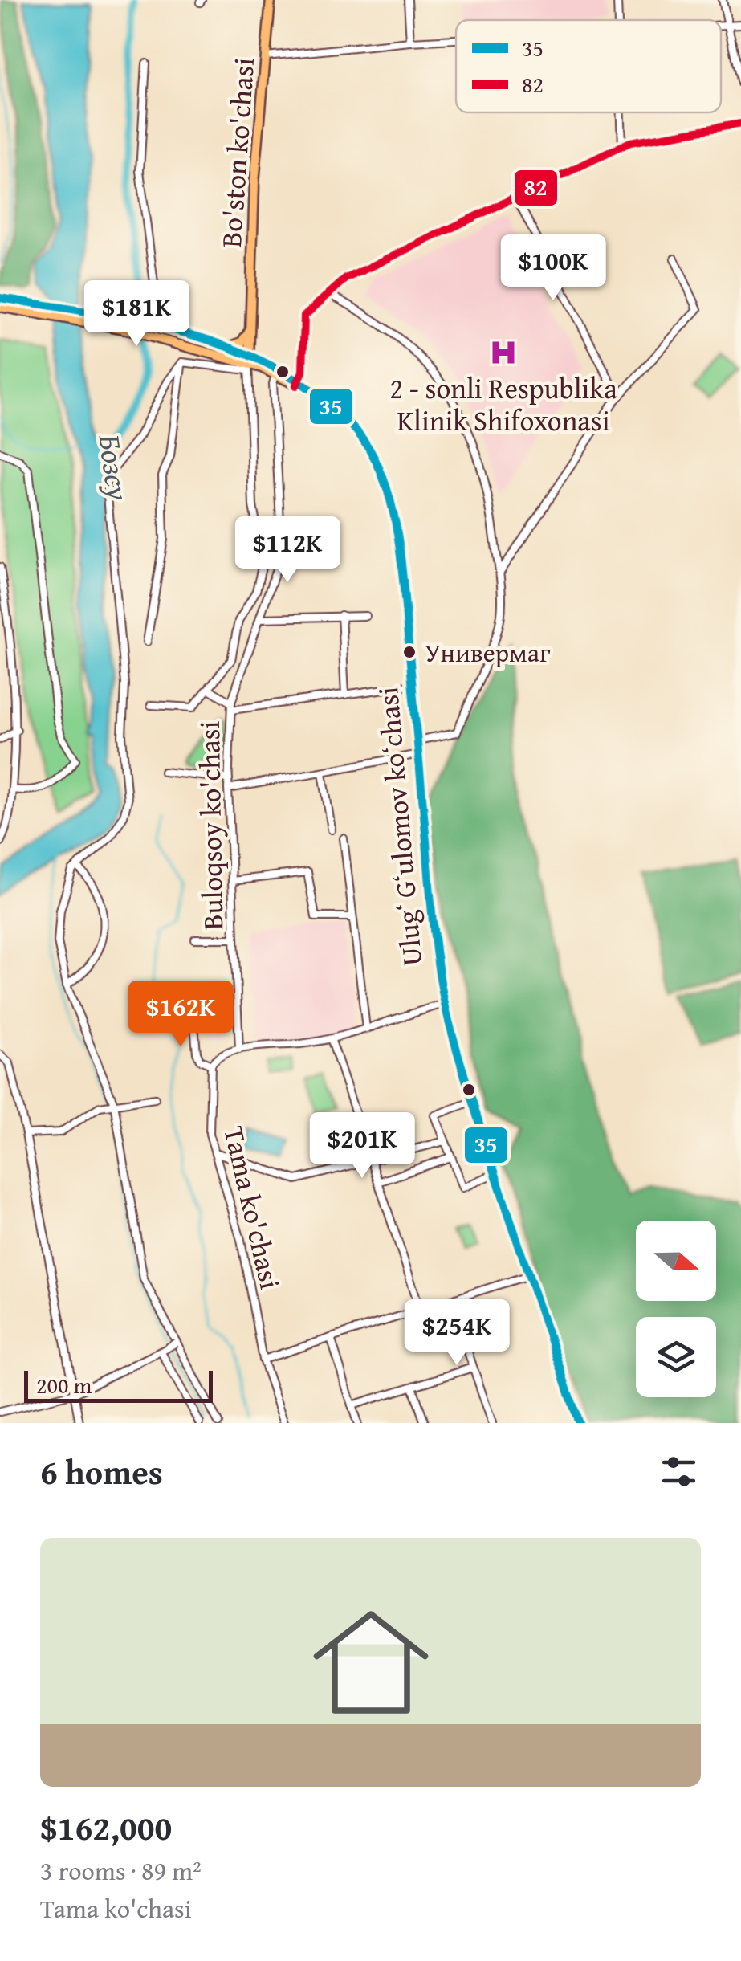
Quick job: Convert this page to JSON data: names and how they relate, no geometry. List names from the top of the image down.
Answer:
{
  "streets": {
    "main road": ["Bo'ston ko'chasi", "Ulugʻ Gʻulomov koʻchasi"],
    "street": ["Buloqsoy ko'chasi", "Tama ko'chasi"]
  },
  "crossings": [
    ["Bo'ston ko'chasi", "Ulugʻ Gʻulomov koʻchasi"],
    ["Buloqsoy ko'chasi", "Ulugʻ Gʻulomov koʻchasi"]
  ],
  "water": ["Бозсу"],
  "places": {
    "hospital": ["2 - sonli Respublika Klinik Shifoxonasi"],
    "other": ["Универмаг"]
  },
  "lines": ["transit line 82", "transit line 35"],
  "legend": ["35", "82"],
  "scale_bar": "200 m",
  "north": "right",
  "page": {
    "price": [
      "$100K",
      "$181K",
      "$112K",
      "$162K",
      "$201K",
      "$254K"
    ],
    "scale": "200 m",
    "heading": "6 homes",
    "list": [
      {
        "name": "$162,000",
        "note": "3 rooms · 89 m² · Tama ko'chasi"
      }
    ]
  }
}
